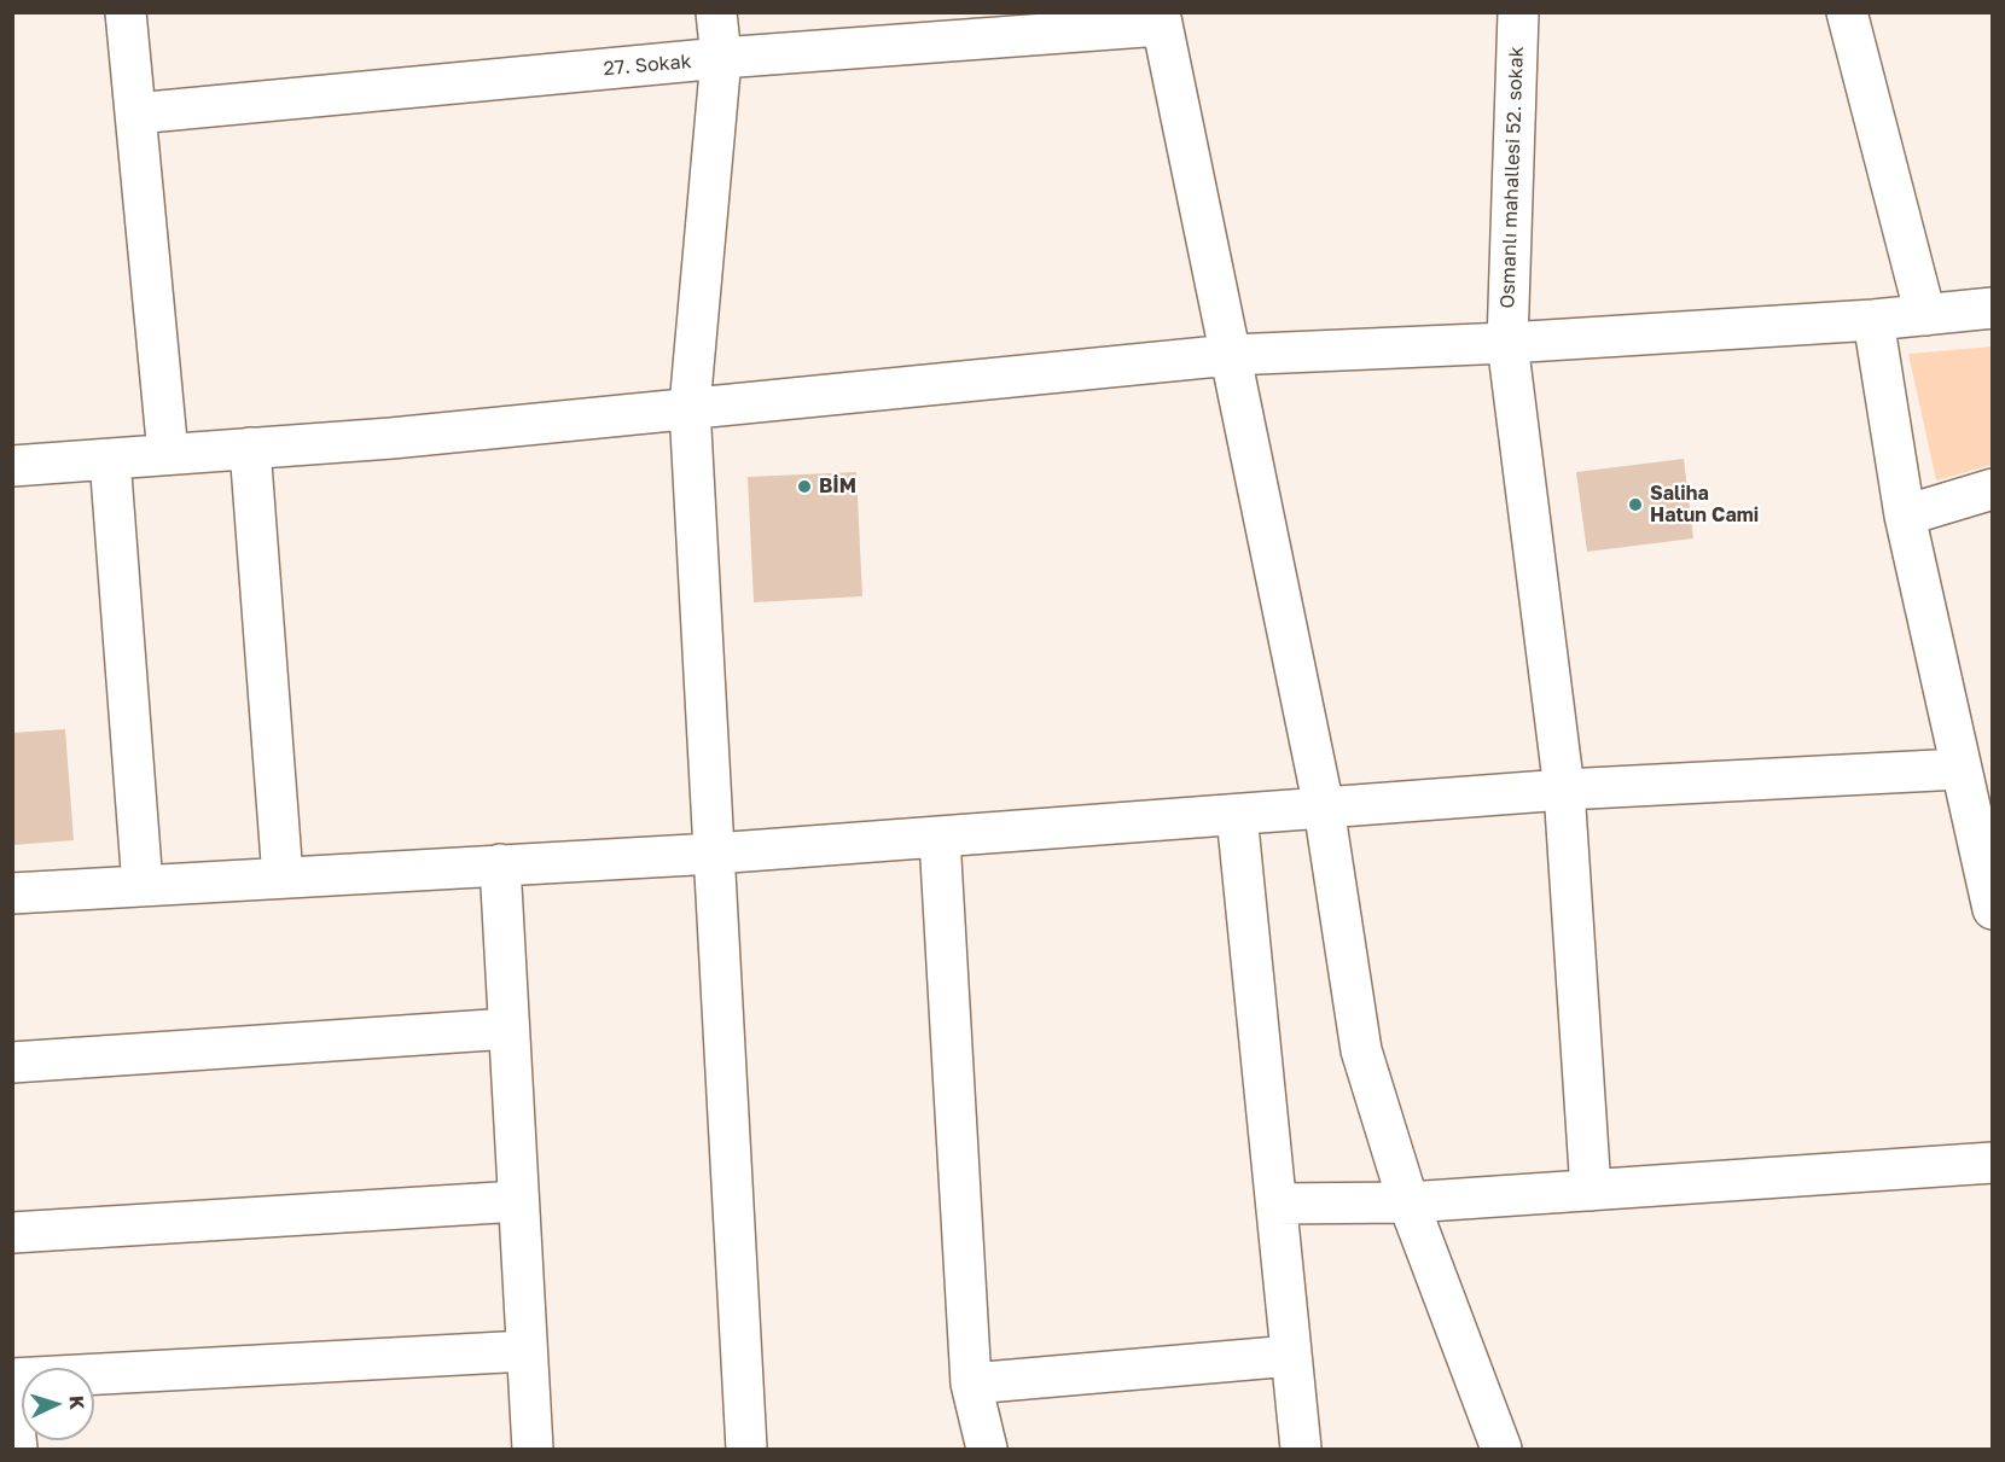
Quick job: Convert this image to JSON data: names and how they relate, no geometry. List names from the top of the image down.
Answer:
{
  "streets": {
    "street": ["27. Sokak", "Osmanlı mahallesi 52. sokak"]
  },
  "places": ["BİM", "Saliha Hatun Cami"],
  "north": "right"
}
